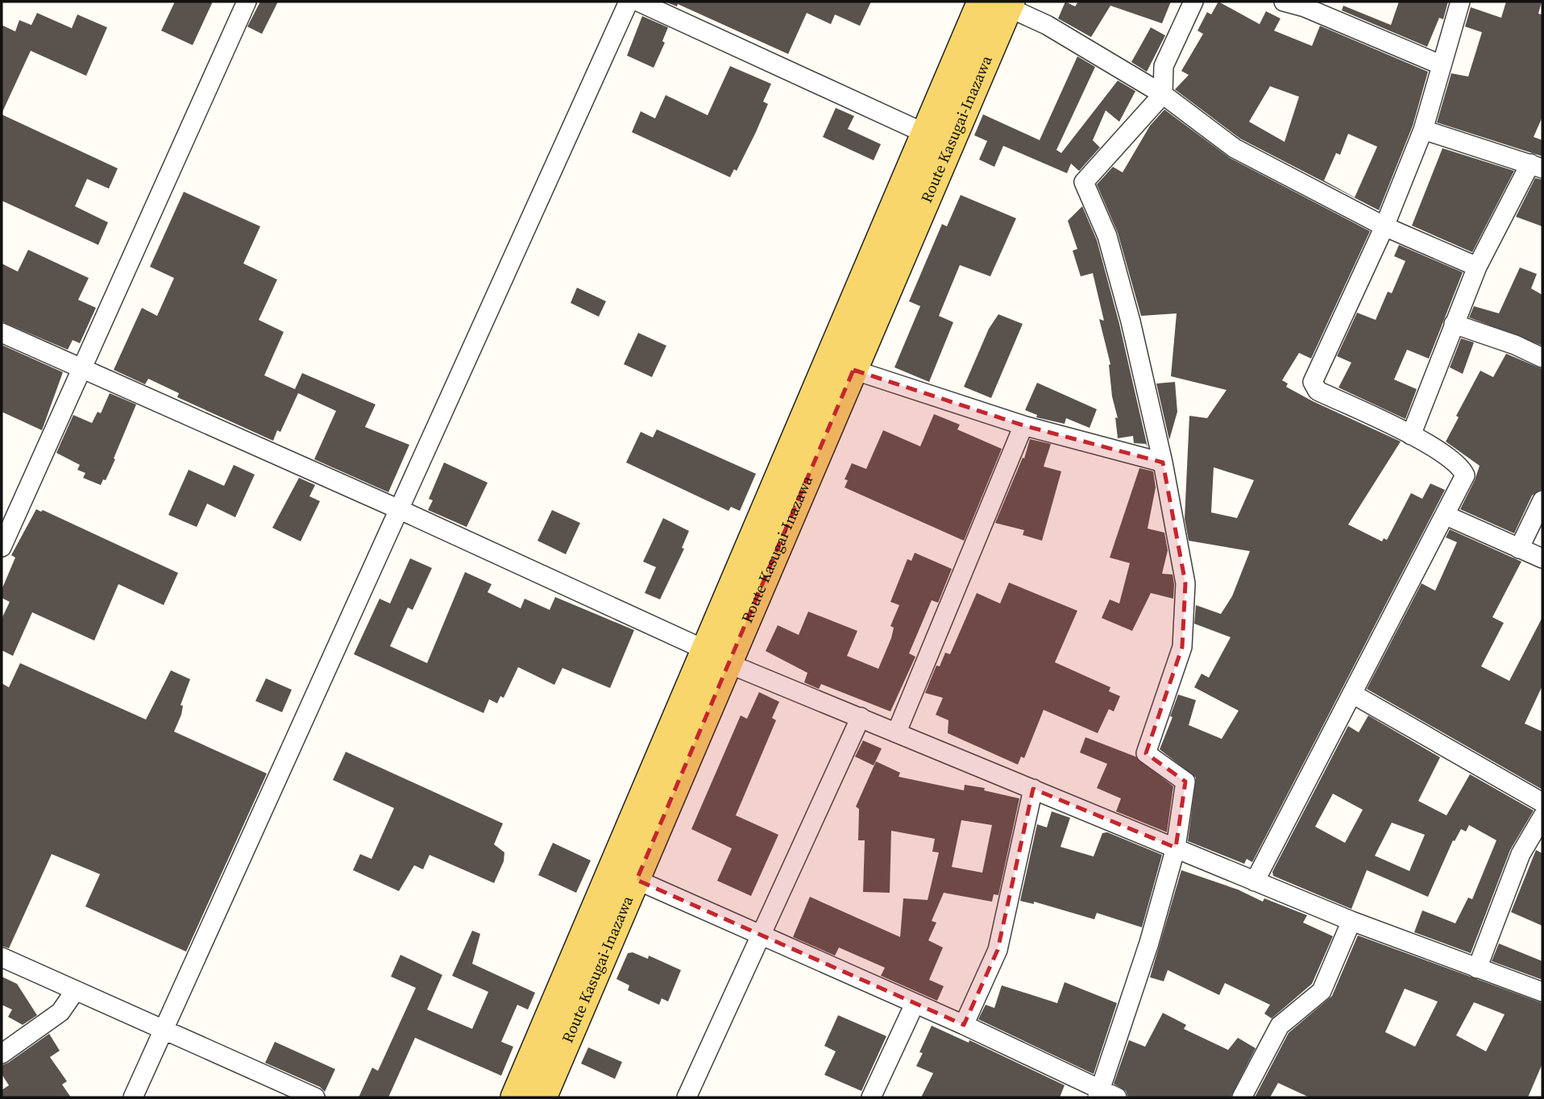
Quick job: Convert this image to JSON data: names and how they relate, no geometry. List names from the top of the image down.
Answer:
{
  "streets": {
    "main road": ["Route Kasugai-Inazawa"]
  }
}
